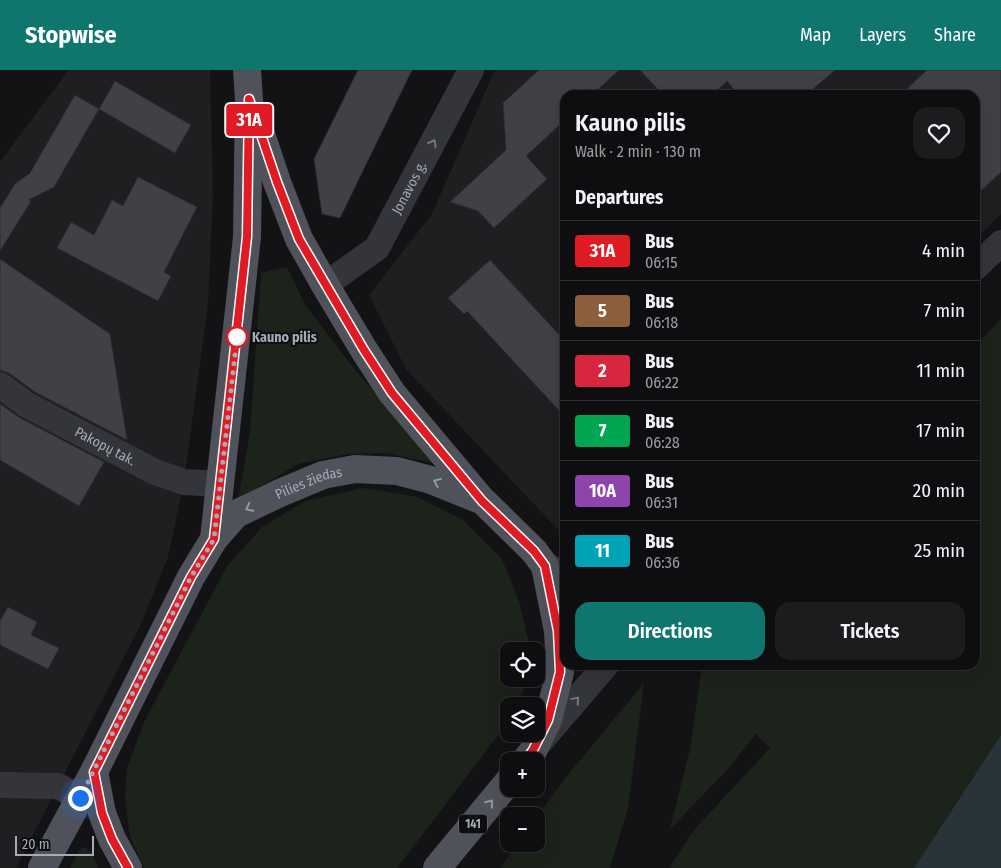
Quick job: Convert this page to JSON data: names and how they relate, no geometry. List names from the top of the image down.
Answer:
{
  "streets": {
    "main road": ["Pilies žiedas", "141"],
    "street": ["Jonavos g.", "Pakopų tak."]
  },
  "one_way": ["Jonavos g."],
  "places": ["Kauno pilis"],
  "lines": ["bus line 31A"],
  "scale_bar": "20 m",
  "page": {
    "header": "Stopwise",
    "nav": ["Map", "Layers", "Share"],
    "on_map": "31A",
    "heading": [
      ["Kauno pilis", "Walk · 2 min · 130 m"],
      "Departures"
    ],
    "list": [
      {
        "mark": "31A",
        "name": "Bus",
        "note": "06:15",
        "value": "4 min"
      },
      {
        "mark": "5",
        "name": "Bus",
        "note": "06:18",
        "value": "7 min"
      },
      {
        "mark": "2",
        "name": "Bus",
        "note": "06:22",
        "value": "11 min"
      },
      {
        "mark": "7",
        "name": "Bus",
        "note": "06:28",
        "value": "17 min"
      },
      {
        "mark": "10A",
        "name": "Bus",
        "note": "06:31",
        "value": "20 min"
      },
      {
        "mark": "11",
        "name": "Bus",
        "note": "06:36",
        "value": "25 min"
      }
    ],
    "buttons": ["Directions", "Tickets"],
    "map_buttons": ["+", "−"],
    "scale": "20 m"
  }
}
